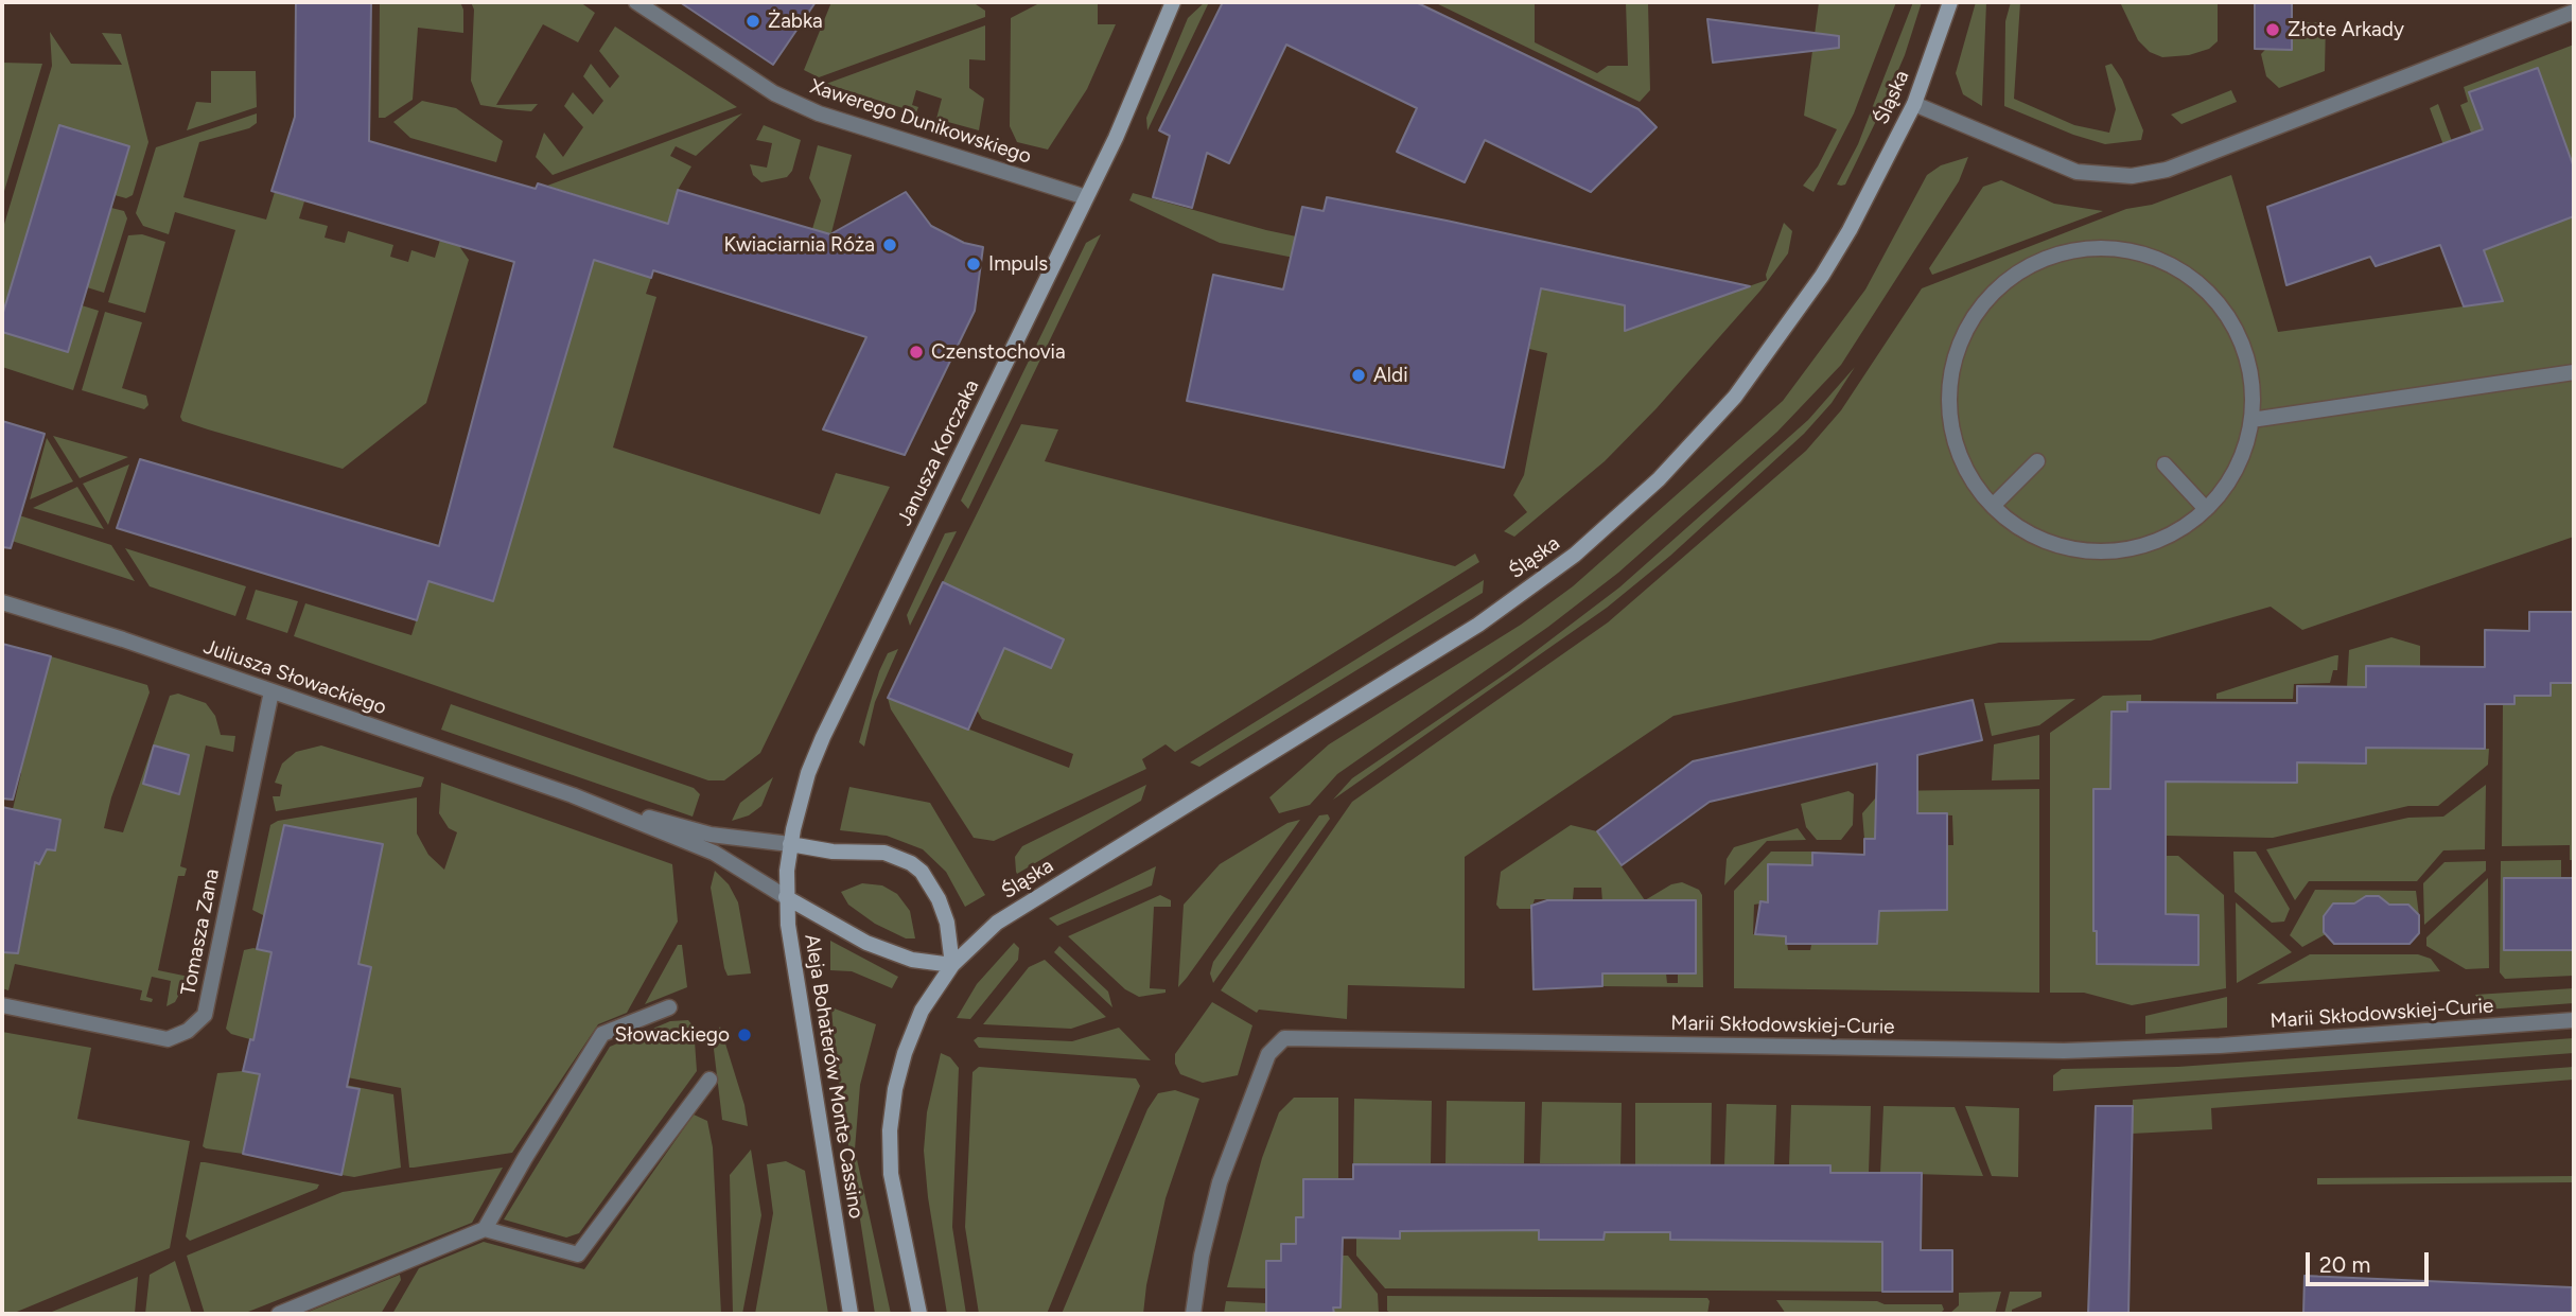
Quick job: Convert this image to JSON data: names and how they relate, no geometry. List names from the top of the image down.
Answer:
{
  "streets": {
    "street": [
      "Śląska",
      "Xawerego Dunikowskiego",
      "Janusza Korczaka",
      "Juliusza Słowackiego",
      "Tomasza Zana",
      "Marii Skłodowskiej-Curie",
      "Aleja Bohaterów Monte Cassino"
    ]
  },
  "crossings": [
    ["Śląska", "Aleja Bohaterów Monte Cassino"],
    ["Xawerego Dunikowskiego", "Janusza Korczaka"],
    ["Janusza Korczaka", "Aleja Bohaterów Monte Cassino"],
    ["Juliusza Słowackiego", "Tomasza Zana"]
  ],
  "places": [
    "Żabka",
    "Złote Arkady",
    "Kwiaciarnia Róża",
    "Impuls",
    "Czenstochovia",
    "Aldi",
    "Słowackiego"
  ],
  "scale_bar": "20 m"
}
